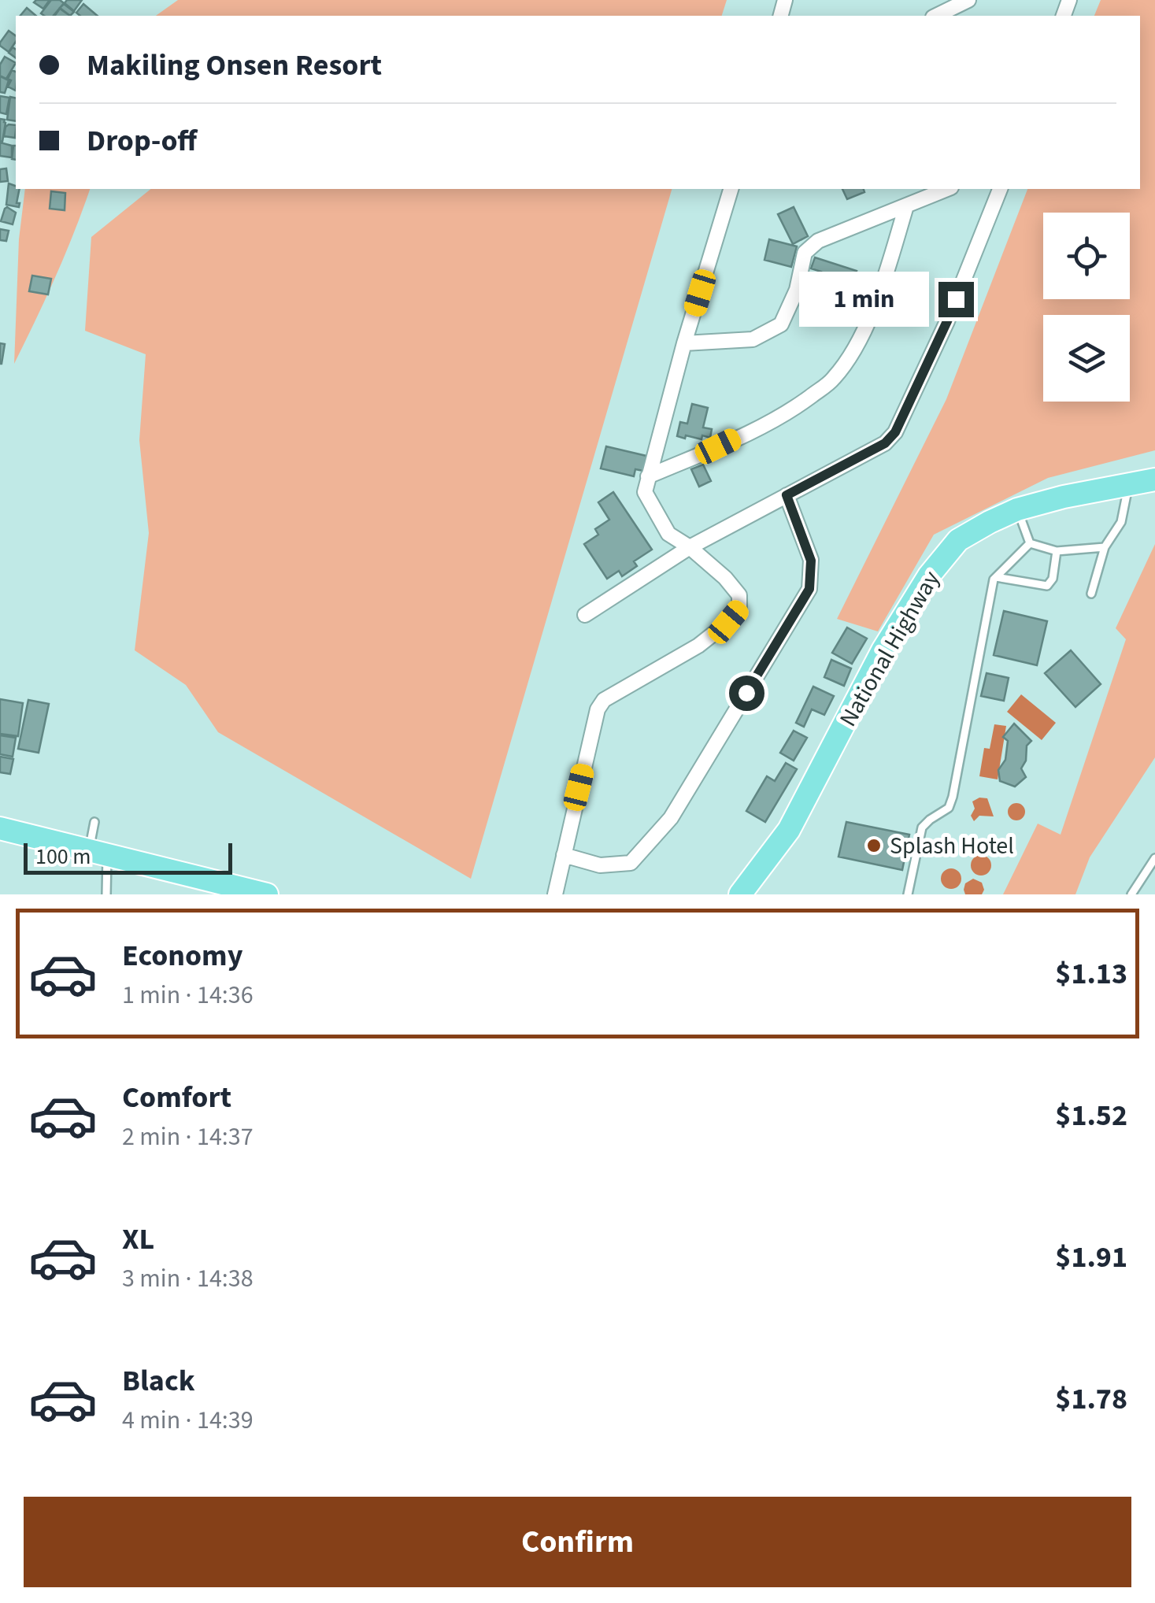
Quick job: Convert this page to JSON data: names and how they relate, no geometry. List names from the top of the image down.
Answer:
{
  "streets": {
    "main road": ["National Highway"]
  },
  "places": ["Splash Hotel"],
  "scale_bar": "100 m",
  "page": {
    "banner": ["Makiling Onsen Resort", "Drop-off"],
    "bubble": "1 min",
    "scale": "100 m",
    "list": [
      {
        "name": "Economy",
        "note": "1 min · 14:36",
        "value": "$1.13"
      },
      {
        "name": "Comfort",
        "note": "2 min · 14:37",
        "value": "$1.52"
      },
      {
        "name": "XL",
        "note": "3 min · 14:38",
        "value": "$1.91"
      },
      {
        "name": "Black",
        "note": "4 min · 14:39",
        "value": "$1.78"
      }
    ],
    "buttons": "Confirm"
  }
}
